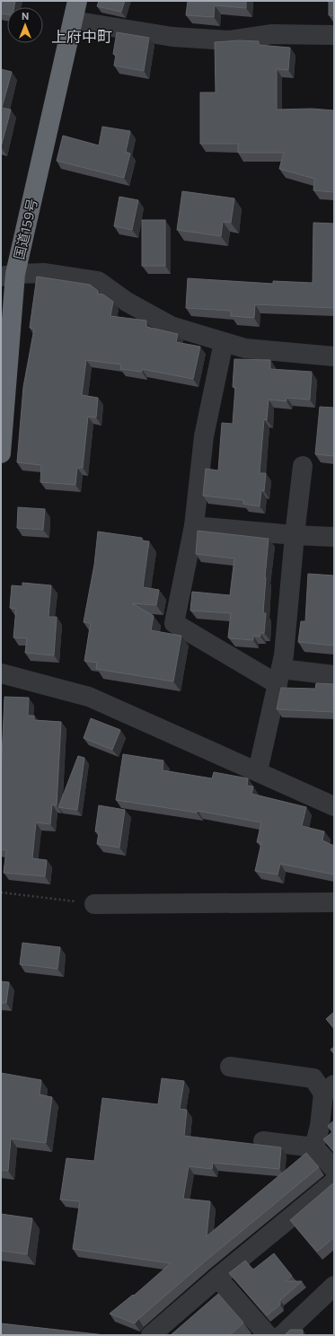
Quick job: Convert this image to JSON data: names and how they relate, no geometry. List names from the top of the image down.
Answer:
{
  "streets": {
    "highway": ["国道159号"]
  },
  "districts": ["上府中町"],
  "north": "top"
}
